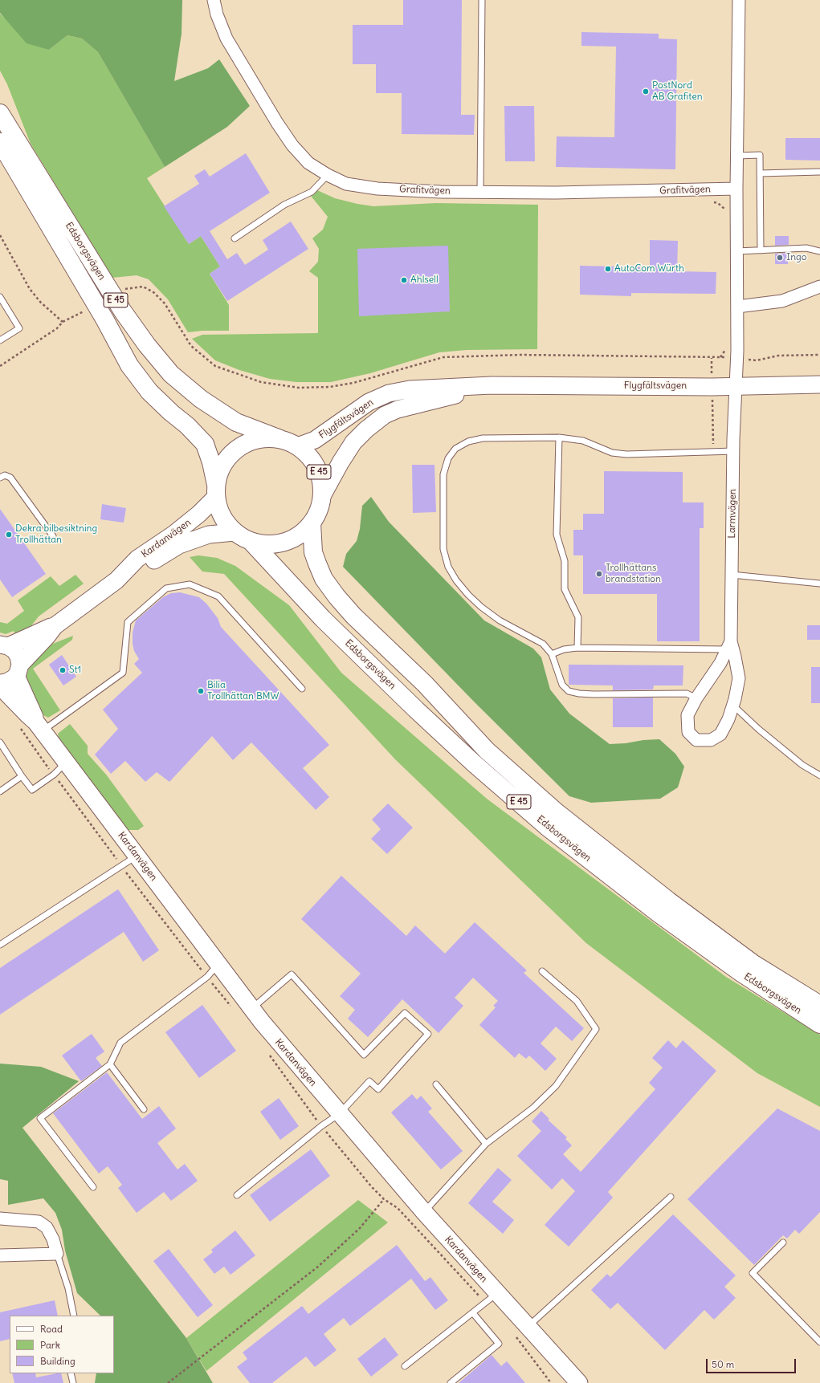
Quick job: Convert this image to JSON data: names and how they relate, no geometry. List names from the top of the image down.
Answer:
{
  "streets": {
    "highway": ["Edsborgsvägen", "E 45"],
    "street": [
      "Grafitvägen",
      "Flygfältsvägen",
      "Larmvägen",
      "Kardanvägen"
    ]
  },
  "crossings": [
    ["Edsborgsvägen", "E 45"],
    ["Edsborgsvägen", "Flygfältsvägen"],
    ["Edsborgsvägen", "Kardanvägen"],
    ["E 45", "Flygfältsvägen"],
    ["E 45", "Kardanvägen"],
    ["Flygfältsvägen", "Larmvägen"],
    ["Flygfältsvägen", "Kardanvägen"]
  ],
  "places": [
    "PostNord AB Grafiten",
    "Ingo",
    "AutoCom Würth",
    "Ahlsell",
    "Dekra bilbesiktning Trollhättan",
    "Trollhättans brandstation",
    "St1",
    "Bilia Trollhättan BMW"
  ],
  "legend": ["Road", "Park", "Building"],
  "scale_bar": "50 m"
}
